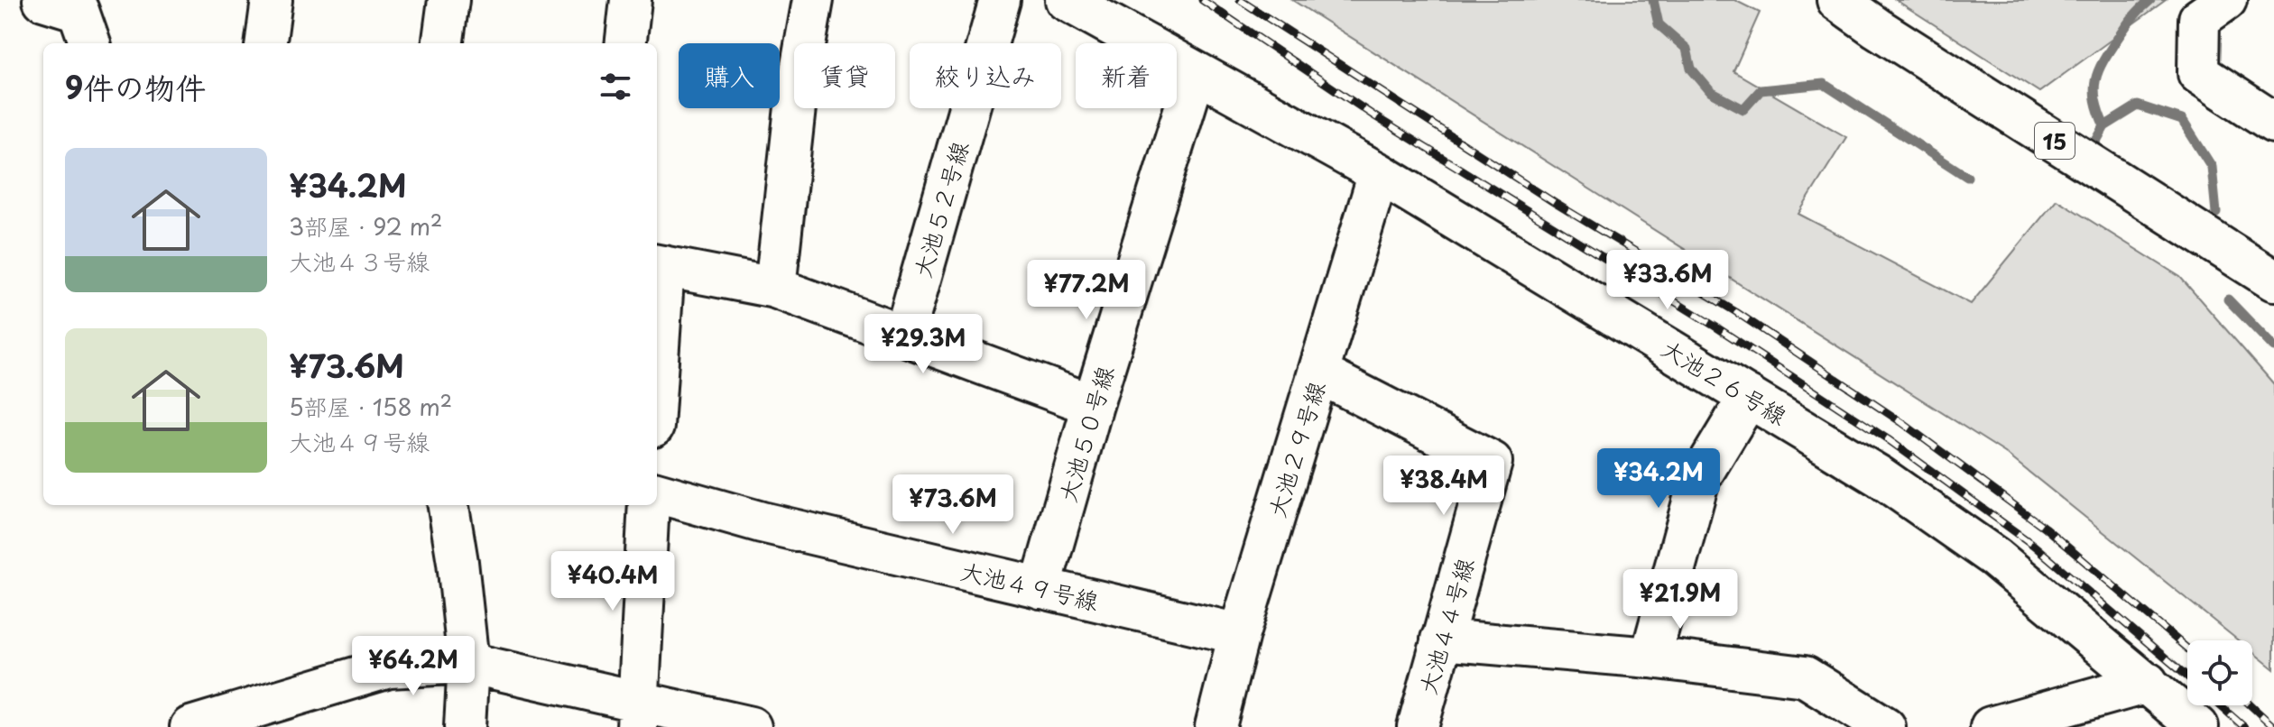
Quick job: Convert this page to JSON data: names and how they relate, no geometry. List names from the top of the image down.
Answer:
{
  "streets": {
    "street": [
      "15",
      "大池５２号線",
      "大池２６号線",
      "大池５０号線",
      "大池２９号線",
      "大池４９号線",
      "大池４４号線"
    ]
  },
  "crossings": [
    ["大池２６号線", "大池５０号線"],
    ["大池２６号線", "大池２９号線"],
    ["大池５０号線", "大池４９号線"],
    ["大池２９号線", "大池４９号線"],
    ["大池２９号線", "大池４４号線"]
  ],
  "page": {
    "chip": [
      "購入",
      "賃貸",
      "絞り込み",
      "新着"
    ],
    "heading": "9件の物件",
    "list": [
      {
        "name": "¥34.2M",
        "note": "3部屋 · 92 m² · 大池４３号線"
      },
      {
        "name": "¥73.6M",
        "note": "5部屋 · 158 m² · 大池４９号線"
      }
    ],
    "price": [
      "¥33.6M",
      "¥77.2M",
      "¥29.3M",
      "¥34.2M",
      "¥38.4M",
      "¥73.6M",
      "¥40.4M",
      "¥21.9M",
      "¥64.2M"
    ]
  }
}
